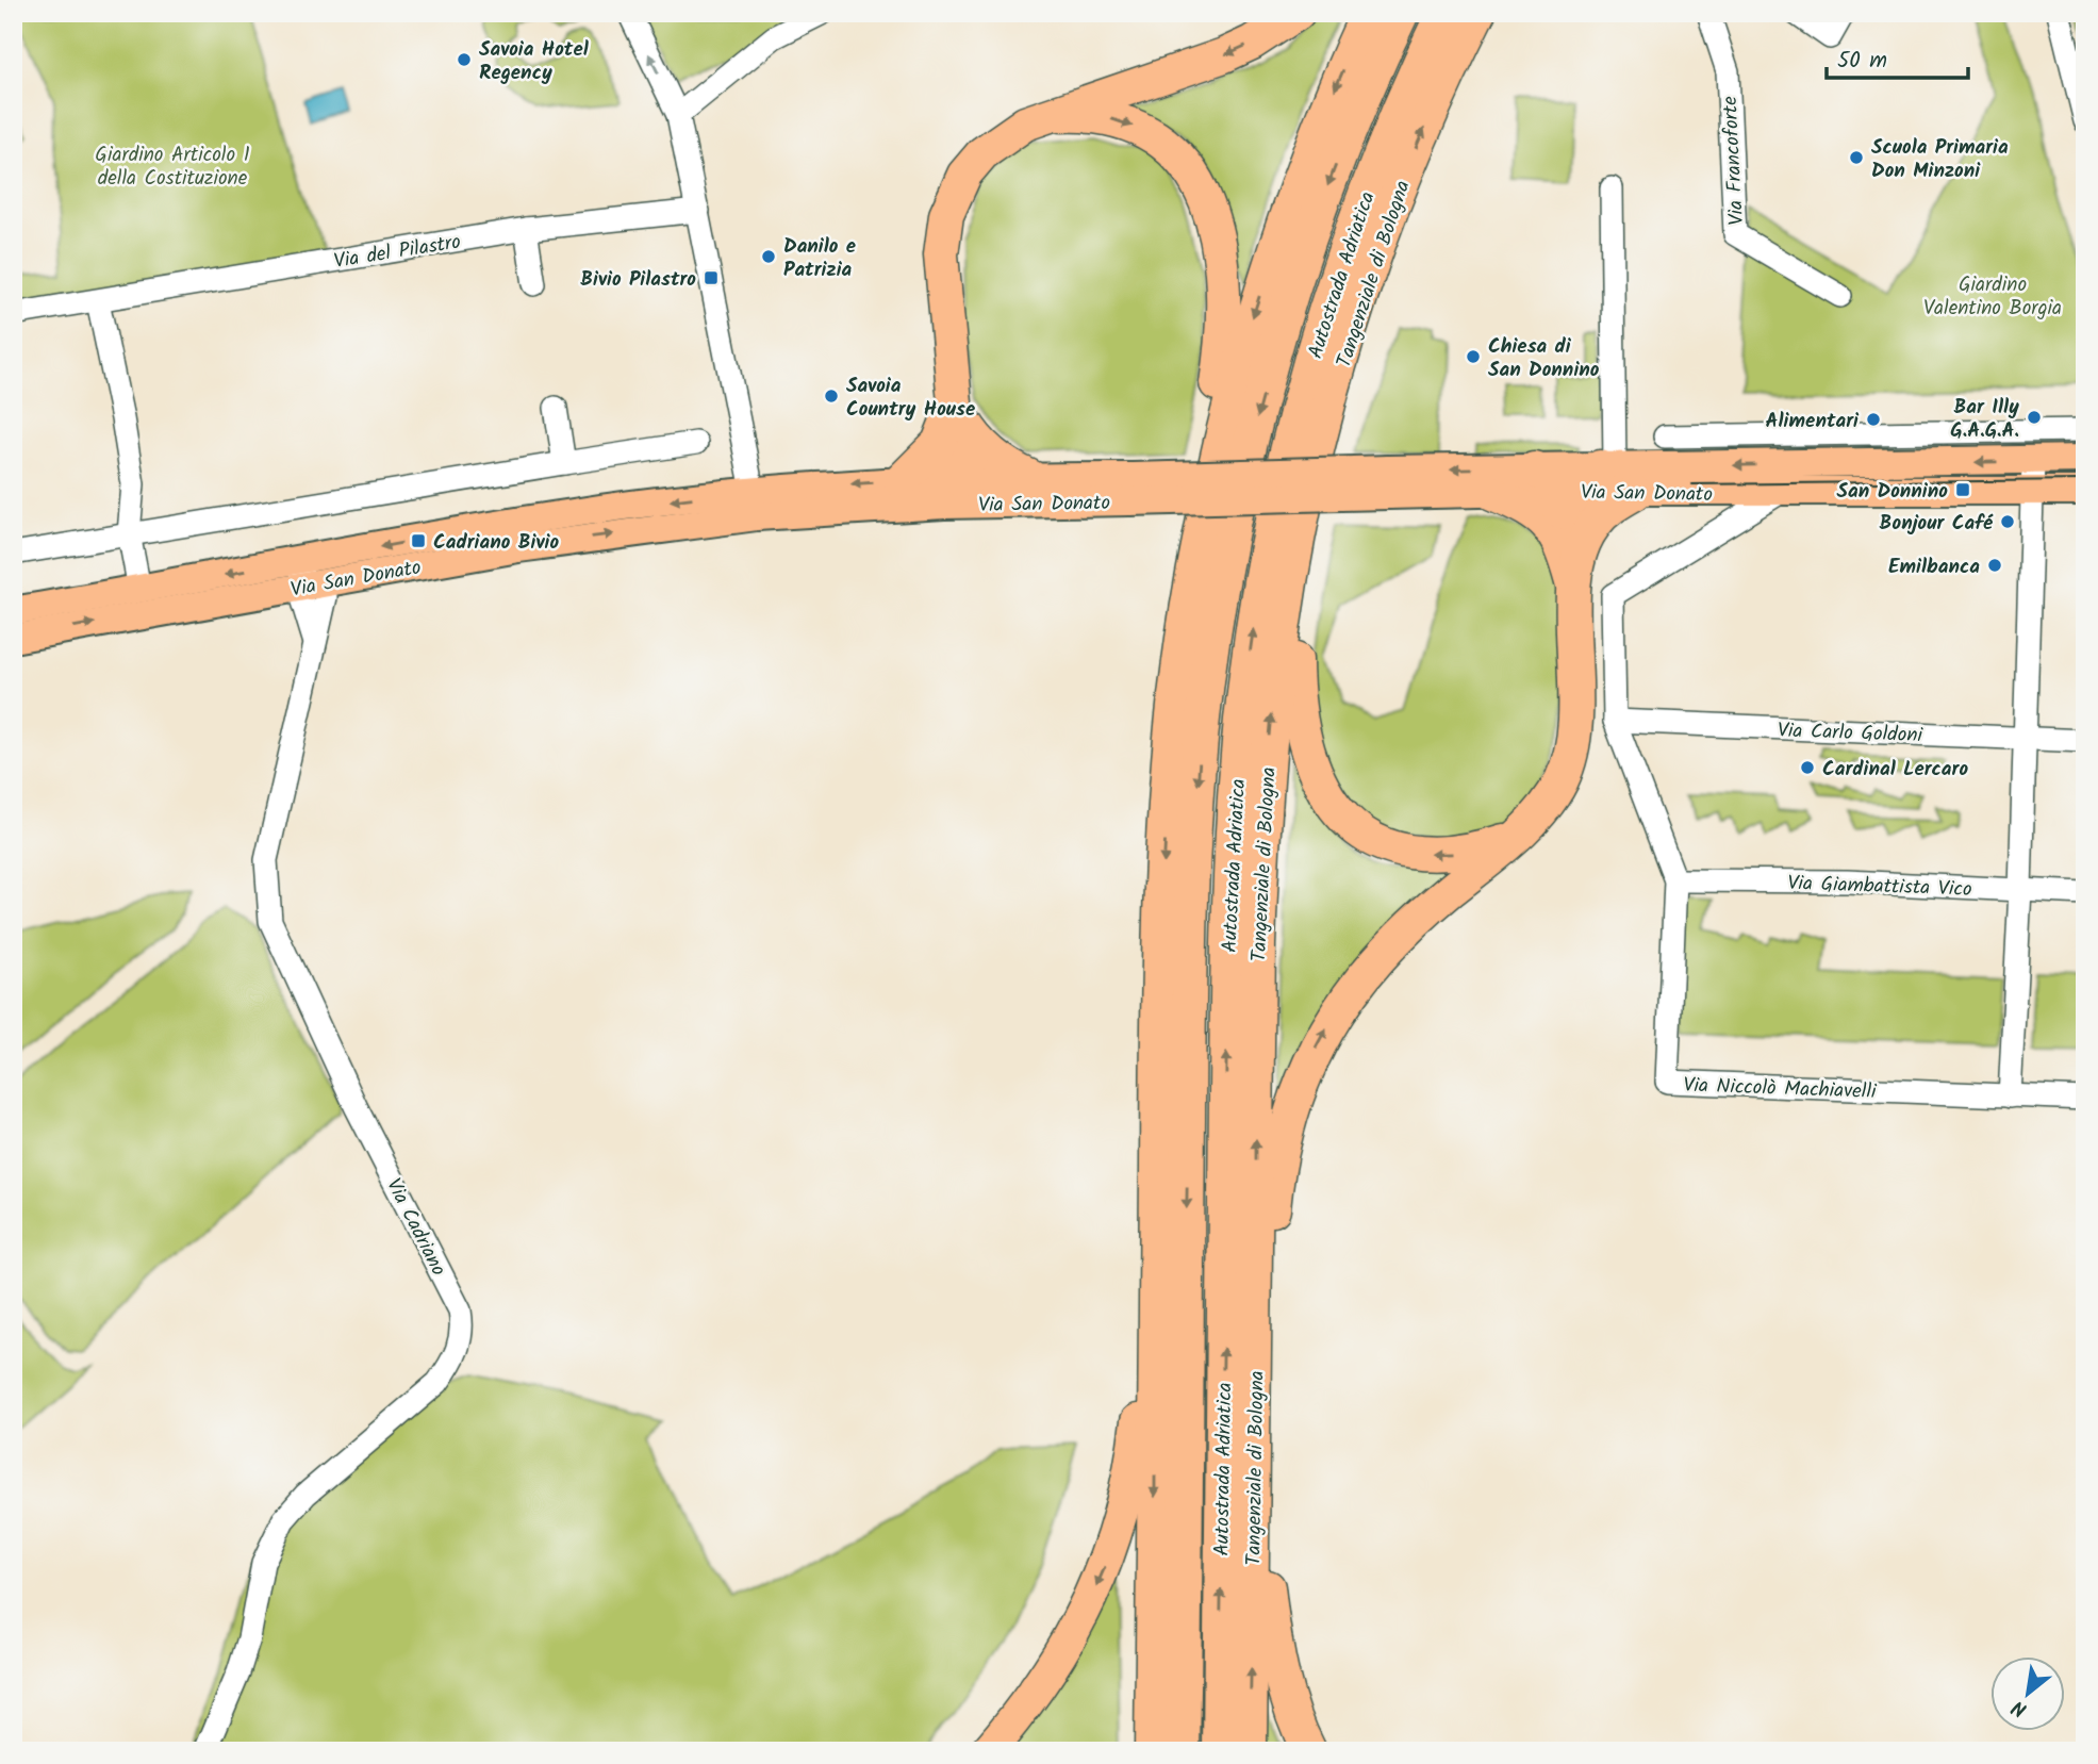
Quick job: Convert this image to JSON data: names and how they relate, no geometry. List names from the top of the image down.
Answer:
{
  "streets": {
    "highway": ["Tangenziale di Bologna", "Autostrada Adriatica"],
    "main road": ["Via San Donato"],
    "street": [
      "Via Francoforte",
      "Via del Pilastro",
      "Via Carlo Goldoni",
      "Via Giambattista Vico",
      "Via Niccolò Machiavelli",
      "Via Cadriano"
    ]
  },
  "crossings": [
    ["Via San Donato", "Via Niccolò Machiavelli"],
    ["Via San Donato", "Via Cadriano"],
    ["Via Carlo Goldoni", "Via Niccolò Machiavelli"],
    ["Via Giambattista Vico", "Via Niccolò Machiavelli"]
  ],
  "parks": ["Giardino Articolo 1 della Costituzione", "Giardino Valentino Borgia"],
  "places": {
    "other": [
      "Savoia Hotel Regency",
      "Scuola Primaria Don Minzoni",
      "Danilo e Patrizia",
      "Chiesa di San Donnino",
      "Savoia Country House",
      "Bar Illy G.A.G.A.",
      "Alimentari",
      "Bonjour Café",
      "Emilbanca",
      "Cardinal Lercaro"
    ],
    "transit": ["Bivio Pilastro", "San Donnino", "Cadriano Bivio"]
  },
  "scale_bar": "50 m",
  "north": "bottom left"
}
